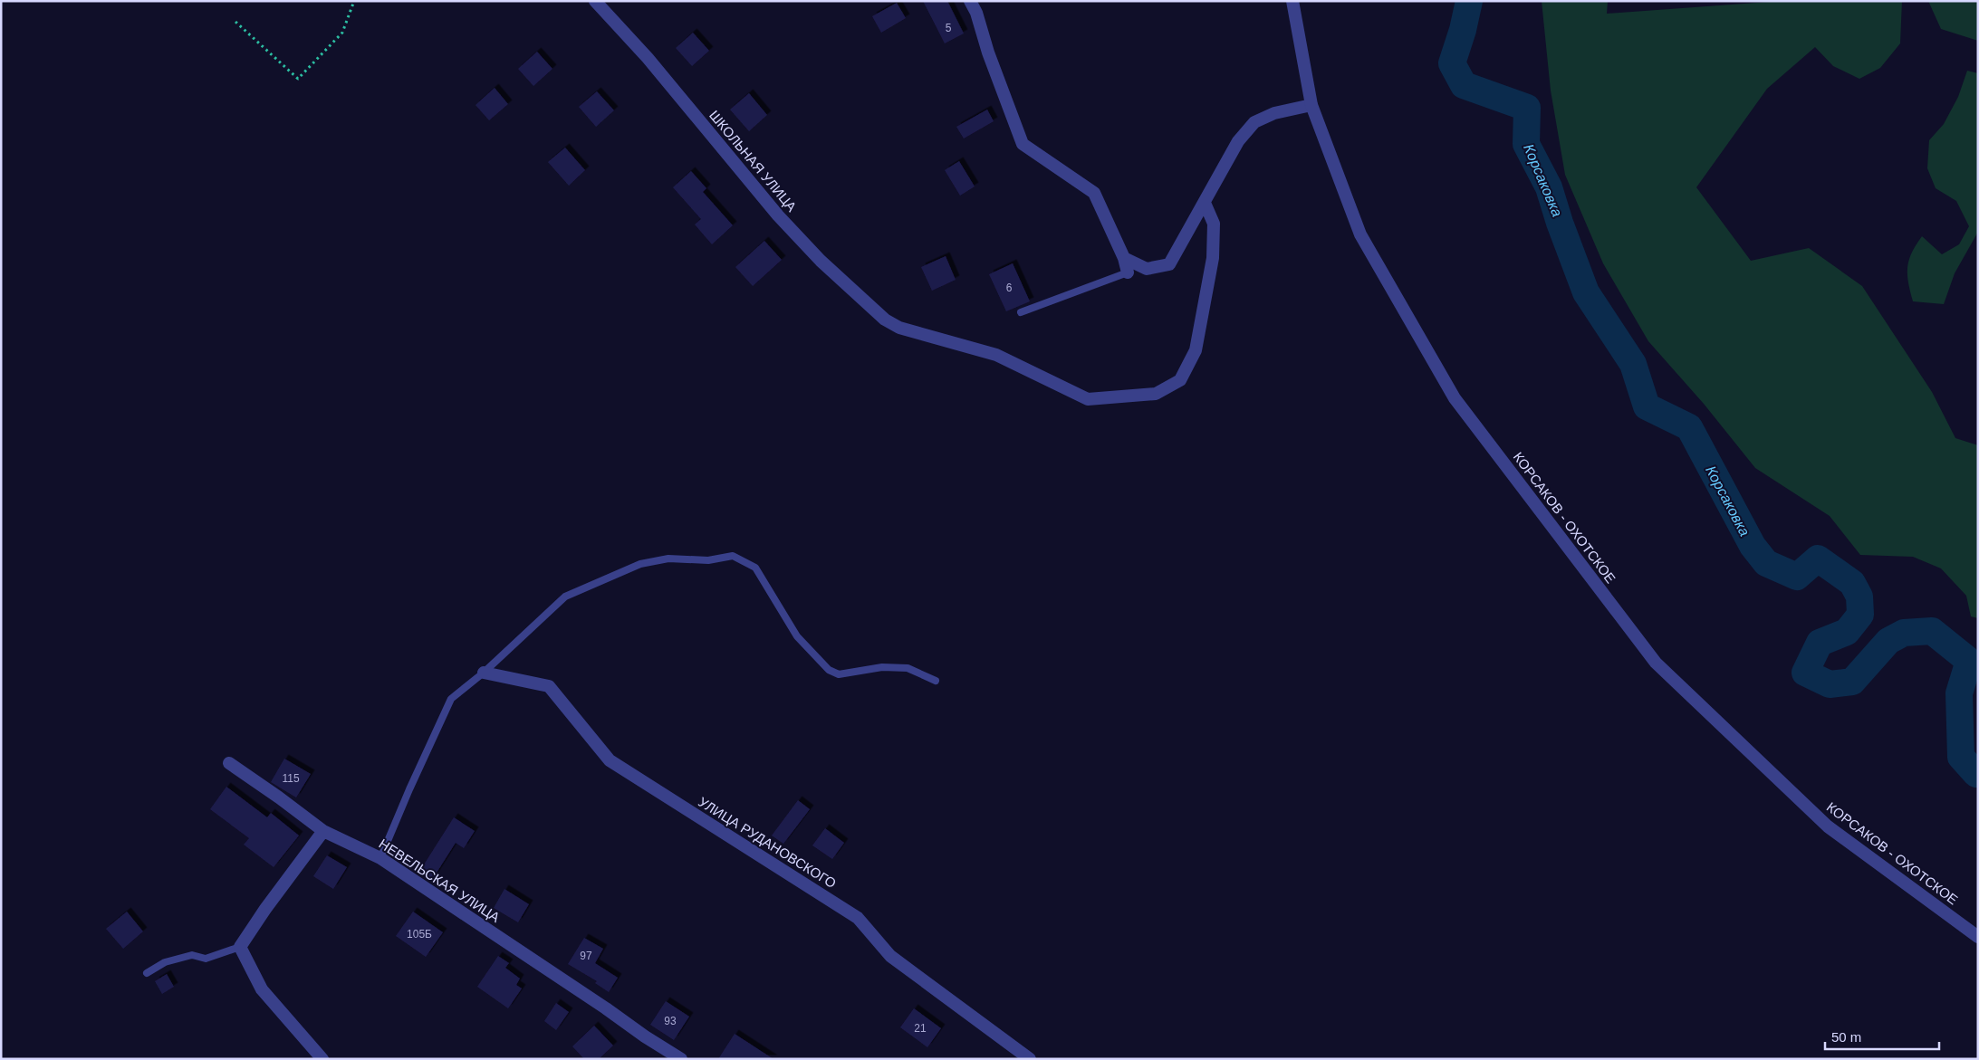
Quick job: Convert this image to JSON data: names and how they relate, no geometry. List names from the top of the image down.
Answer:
{
  "streets": {
    "street": [
      "ШКОЛЬНАЯ УЛИЦА",
      "КОРСАКОВ - ОХОТСКОЕ",
      "УЛИЦА РУДАНОВСКОГО",
      "НЕВЕЛЬСКАЯ УЛИЦА"
    ]
  },
  "water": ["Корсаковка"],
  "house_numbers": [
    "5",
    "6",
    "115",
    "105Б",
    "97",
    "93",
    "21"
  ],
  "scale_bar": "50 m"
}
